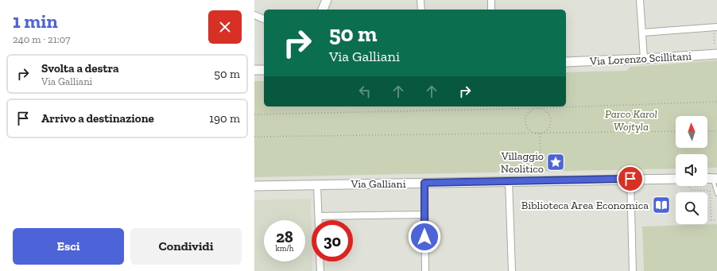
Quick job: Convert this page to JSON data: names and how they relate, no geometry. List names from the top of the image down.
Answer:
{
  "streets": {
    "street": ["Via Lorenzo Scillitani", "Via Galliani"]
  },
  "parks": ["Parco Karol Wojtyla"],
  "places": {
    "place": ["Villaggio Neolitico"],
    "library": ["Biblioteca Area Economica"]
  },
  "north": "top",
  "page": {
    "heading": ["1 min", "240 m · 21:07"],
    "turn": ["50 m", "Via Galliani"],
    "list": [
      {
        "name": "Svolta a destra",
        "note": "Via Galliani",
        "value": "50 m"
      },
      {
        "name": "Arrivo a destinazione",
        "value": "190 m"
      }
    ],
    "speed": "28 km/h",
    "limit": "30",
    "buttons": ["Esci", "Condividi"]
  }
}
